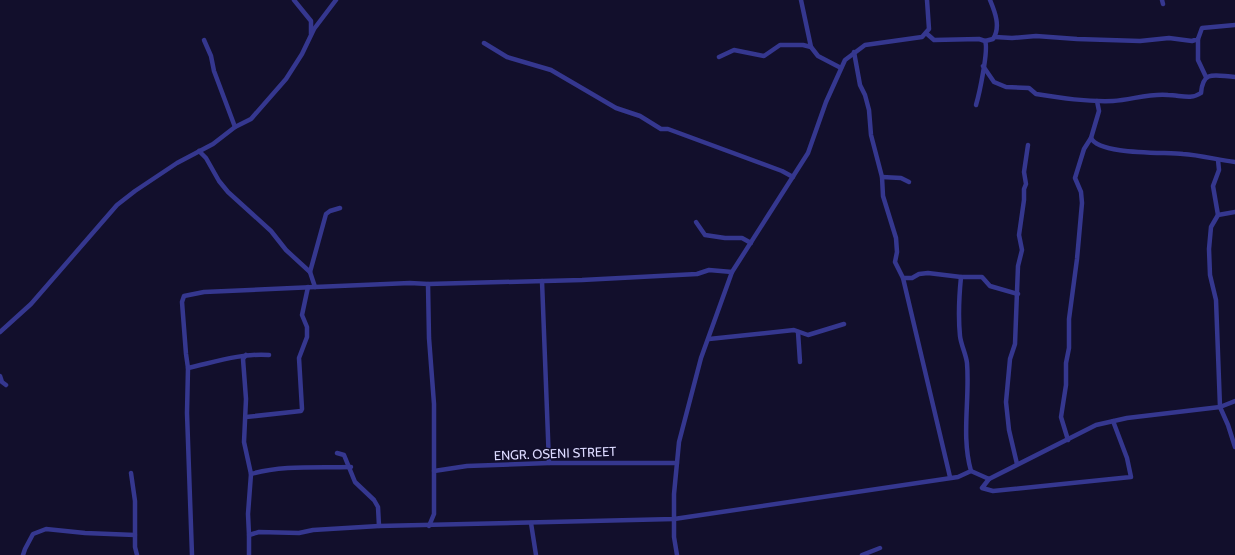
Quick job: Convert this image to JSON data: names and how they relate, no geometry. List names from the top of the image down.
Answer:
{
  "streets": {
    "street": ["ENGR. OSENI STREET"]
  }
}
